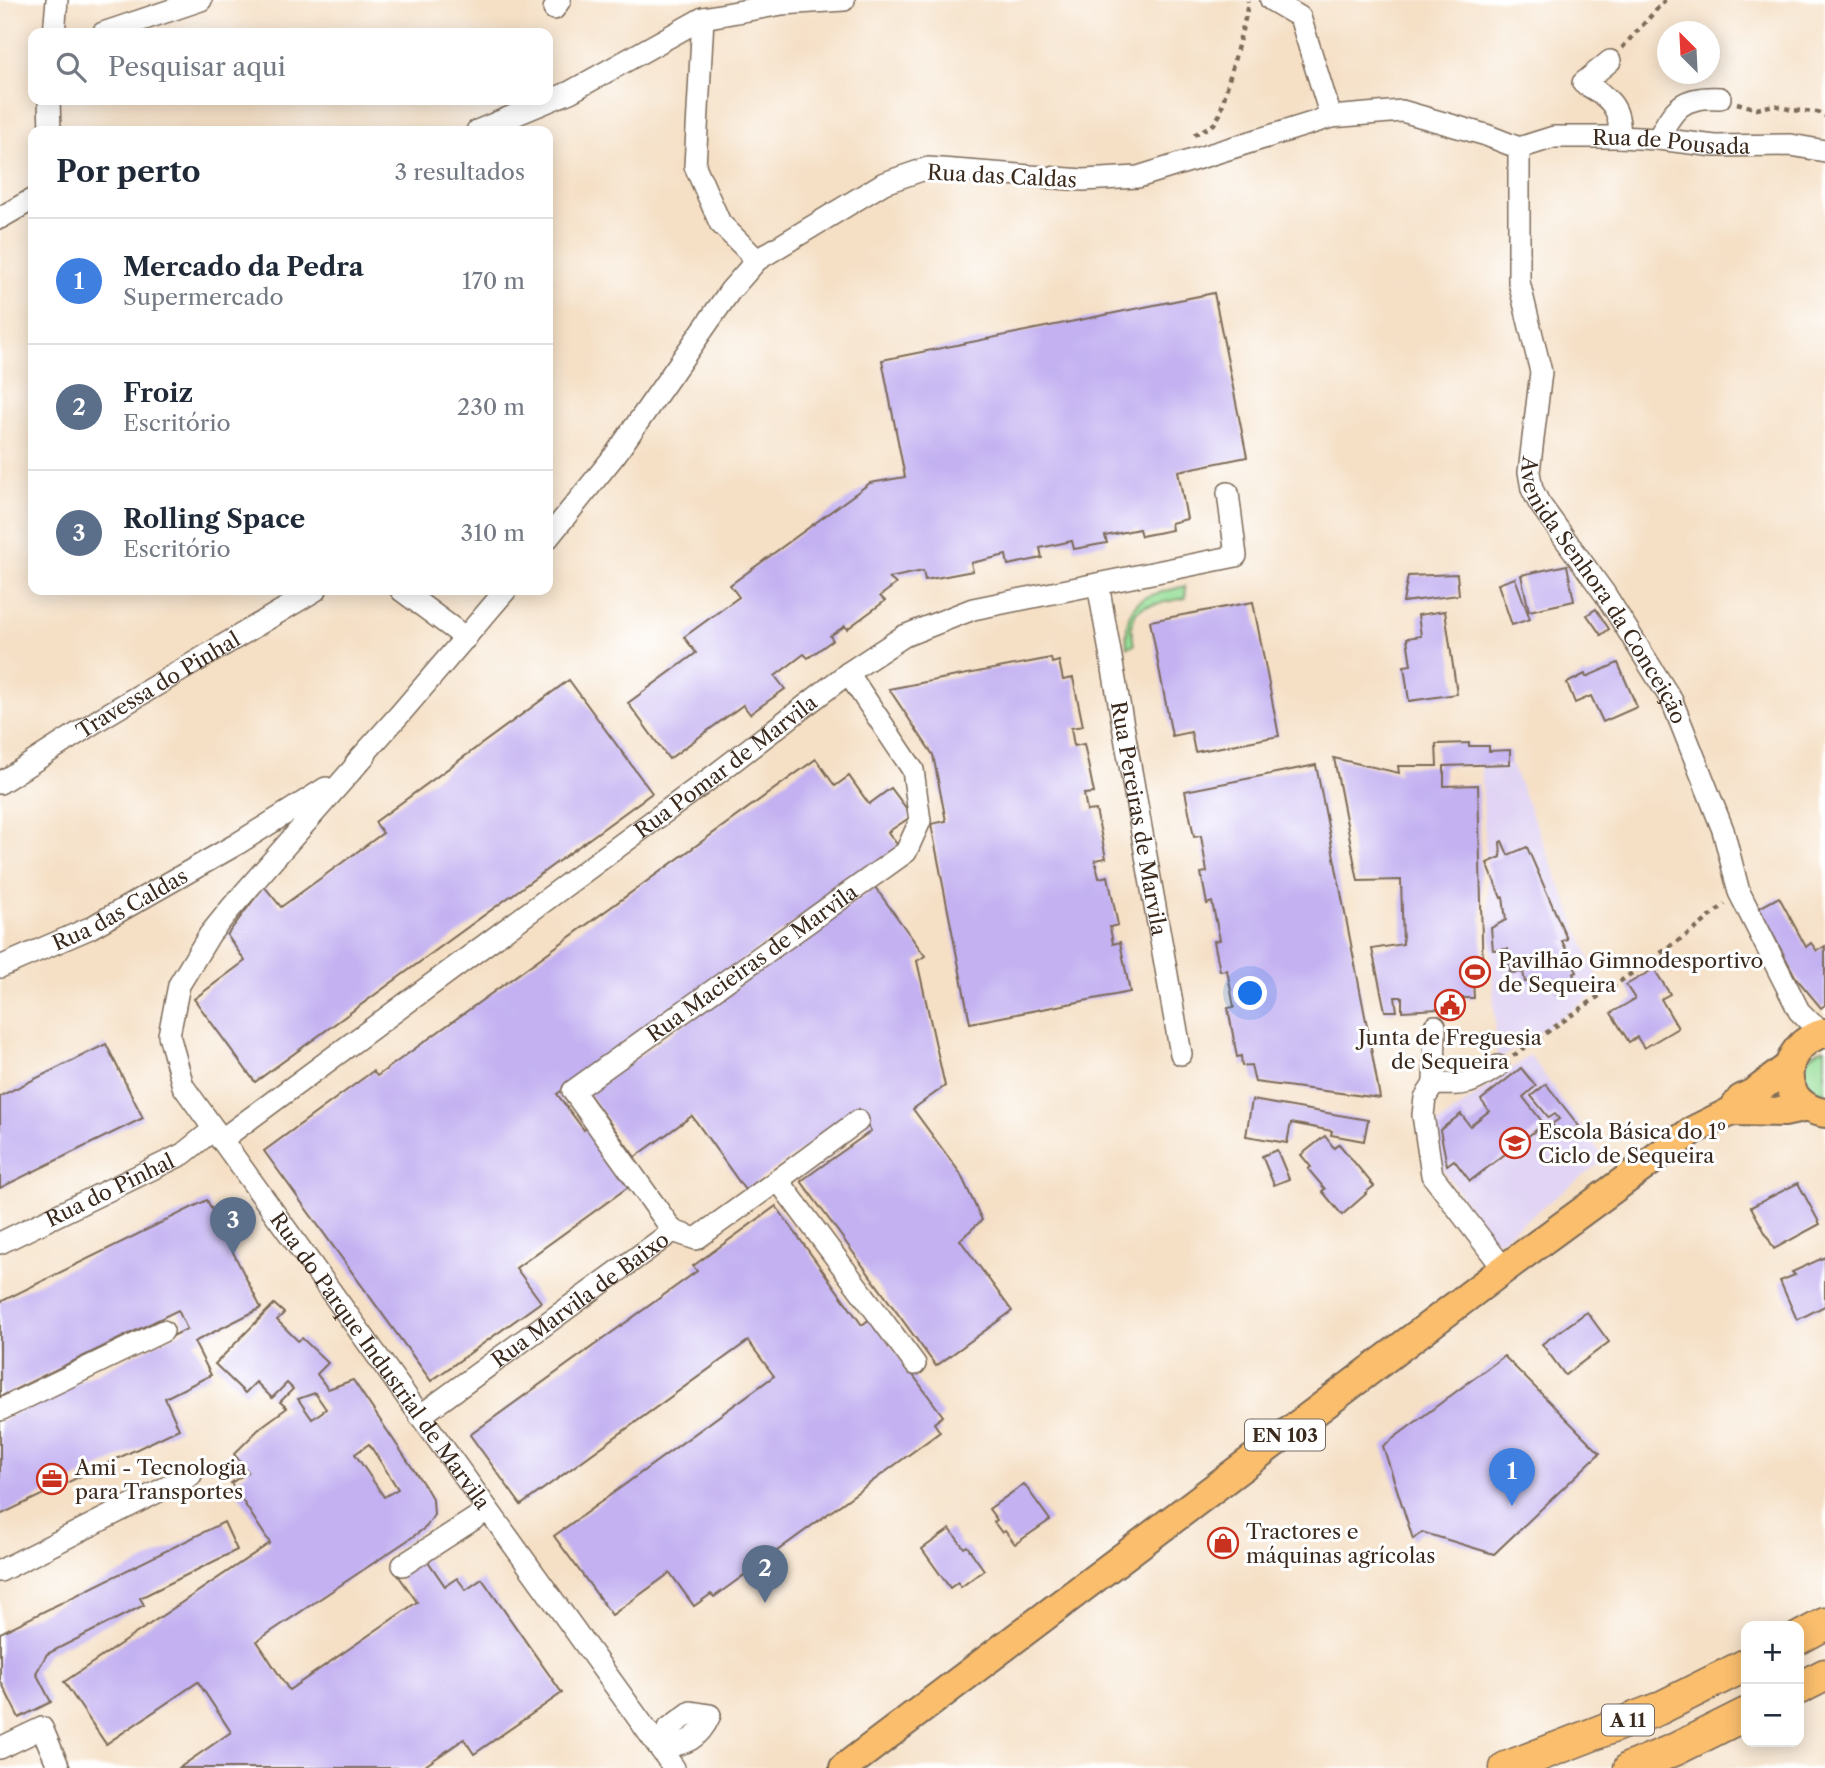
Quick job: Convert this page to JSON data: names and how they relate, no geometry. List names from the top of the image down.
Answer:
{
  "streets": {
    "highway": ["A 11"],
    "main road": ["EN 103"],
    "street": [
      "Rua de Pousada",
      "Rua das Caldas",
      "Avenida Senhora da Conceição",
      "Travessa do Pinhal",
      "Rua Pomar de Marvila",
      "Rua Pereiras de Marvila",
      "Rua Macieiras de Marvila",
      "Rua do Pinhal",
      "Rua Marvila de Baixo",
      "Rua do Parque Industrial de Marvila"
    ]
  },
  "crossings": [
    ["Rua de Pousada", "Rua das Caldas"],
    ["Rua de Pousada", "Avenida Senhora da Conceição"],
    ["Rua das Caldas", "Avenida Senhora da Conceição"],
    ["Rua das Caldas", "Rua do Parque Industrial de Marvila"],
    ["Avenida Senhora da Conceição", "EN 103"],
    ["Rua Pomar de Marvila", "Rua Pereiras de Marvila"],
    ["Rua Pomar de Marvila", "Rua Macieiras de Marvila"],
    ["Rua Pomar de Marvila", "Rua do Pinhal"],
    ["Rua Pomar de Marvila", "Rua do Parque Industrial de Marvila"],
    ["Rua Macieiras de Marvila", "Rua Marvila de Baixo"],
    ["Rua do Pinhal", "Rua do Parque Industrial de Marvila"],
    ["Rua Marvila de Baixo", "Rua do Parque Industrial de Marvila"]
  ],
  "places": {
    "sports": ["Pavilhão Gimnodesportivo de Sequeira"],
    "public building": ["Junta de Freguesia de Sequeira"],
    "school or university": ["Escola Básica do 1º Ciclo de Sequeira"],
    "office": ["Ami - Tecnologia para Transportes"],
    "shop": ["Tractores e máquinas agrícolas"]
  },
  "north": "top left",
  "page": {
    "search": "Pesquisar aqui",
    "heading": ["Por perto", "3 resultados"],
    "list": [
      {
        "mark": "1",
        "name": "Mercado da Pedra",
        "note": "Supermercado",
        "value": "170 m"
      },
      {
        "mark": "2",
        "name": "Froiz",
        "note": "Escritório",
        "value": "230 m"
      },
      {
        "mark": "3",
        "name": "Rolling Space",
        "note": "Escritório",
        "value": "310 m"
      }
    ],
    "pins": ["3", "1", "2"],
    "map_buttons": ["+", "−"]
  }
}
